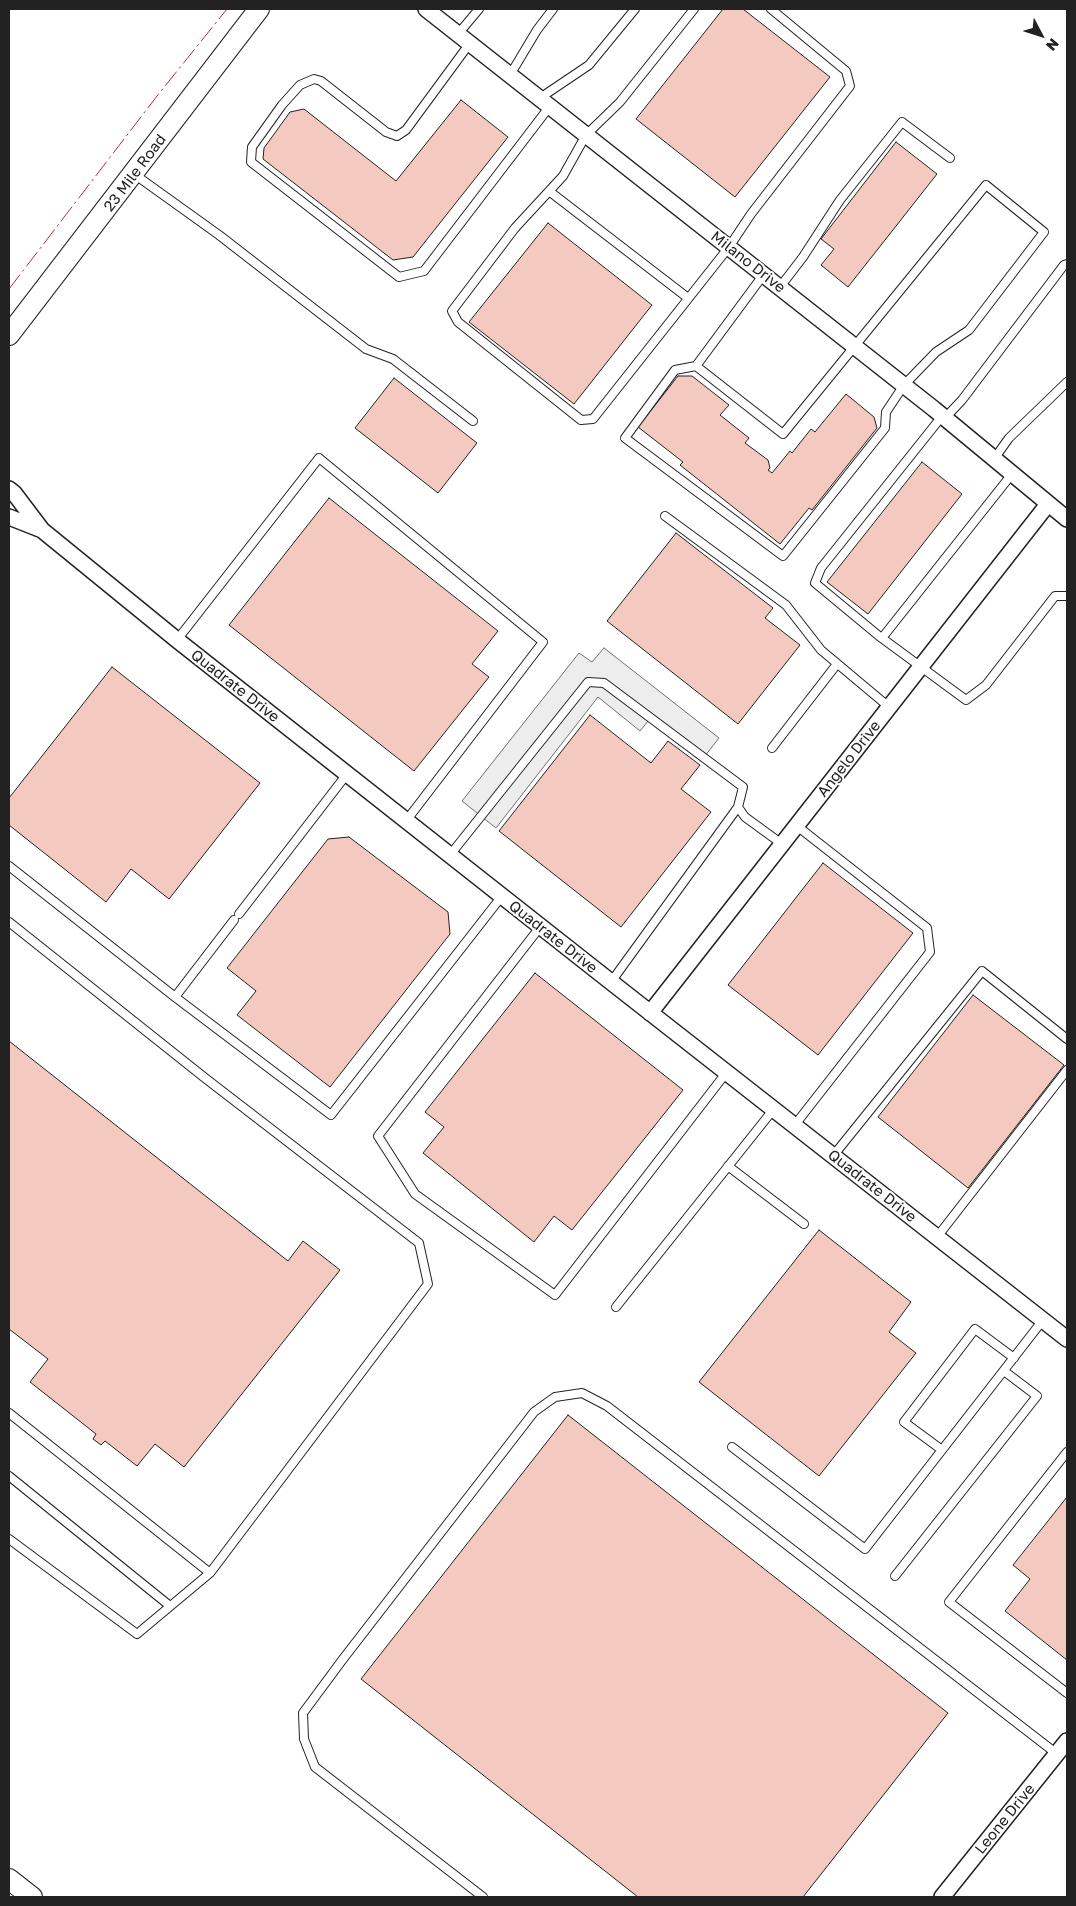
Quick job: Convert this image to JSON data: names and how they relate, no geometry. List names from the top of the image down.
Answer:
{
  "streets": {
    "main road": ["23 Mile Road"],
    "street": [
      "Milano Drive",
      "Quadrate Drive",
      "Angelo Drive",
      "Leone Drive"
    ]
  },
  "crossings": [
    ["Milano Drive", "Angelo Drive"],
    ["Quadrate Drive", "Angelo Drive"]
  ],
  "north": "bottom right"
}
